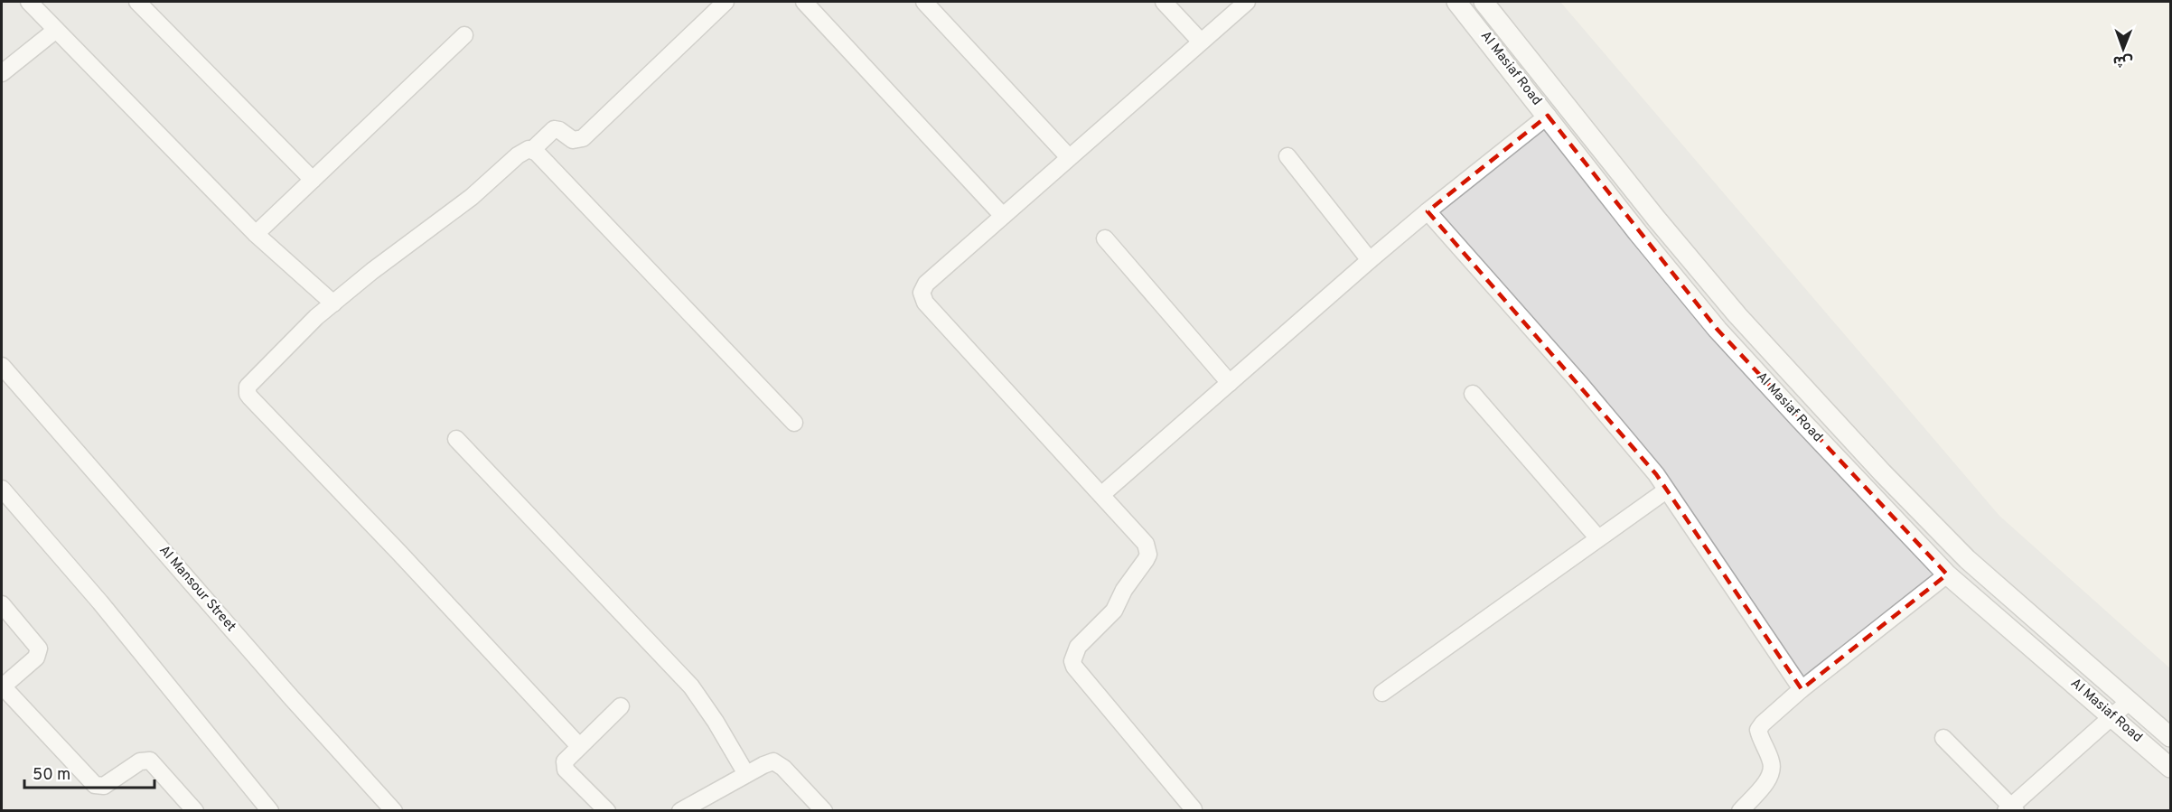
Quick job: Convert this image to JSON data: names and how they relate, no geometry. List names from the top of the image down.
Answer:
{
  "streets": {
    "street": ["Al Masiaf Road", "Al Mansour Street"]
  },
  "scale_bar": "50 m",
  "north": "bottom"
}
